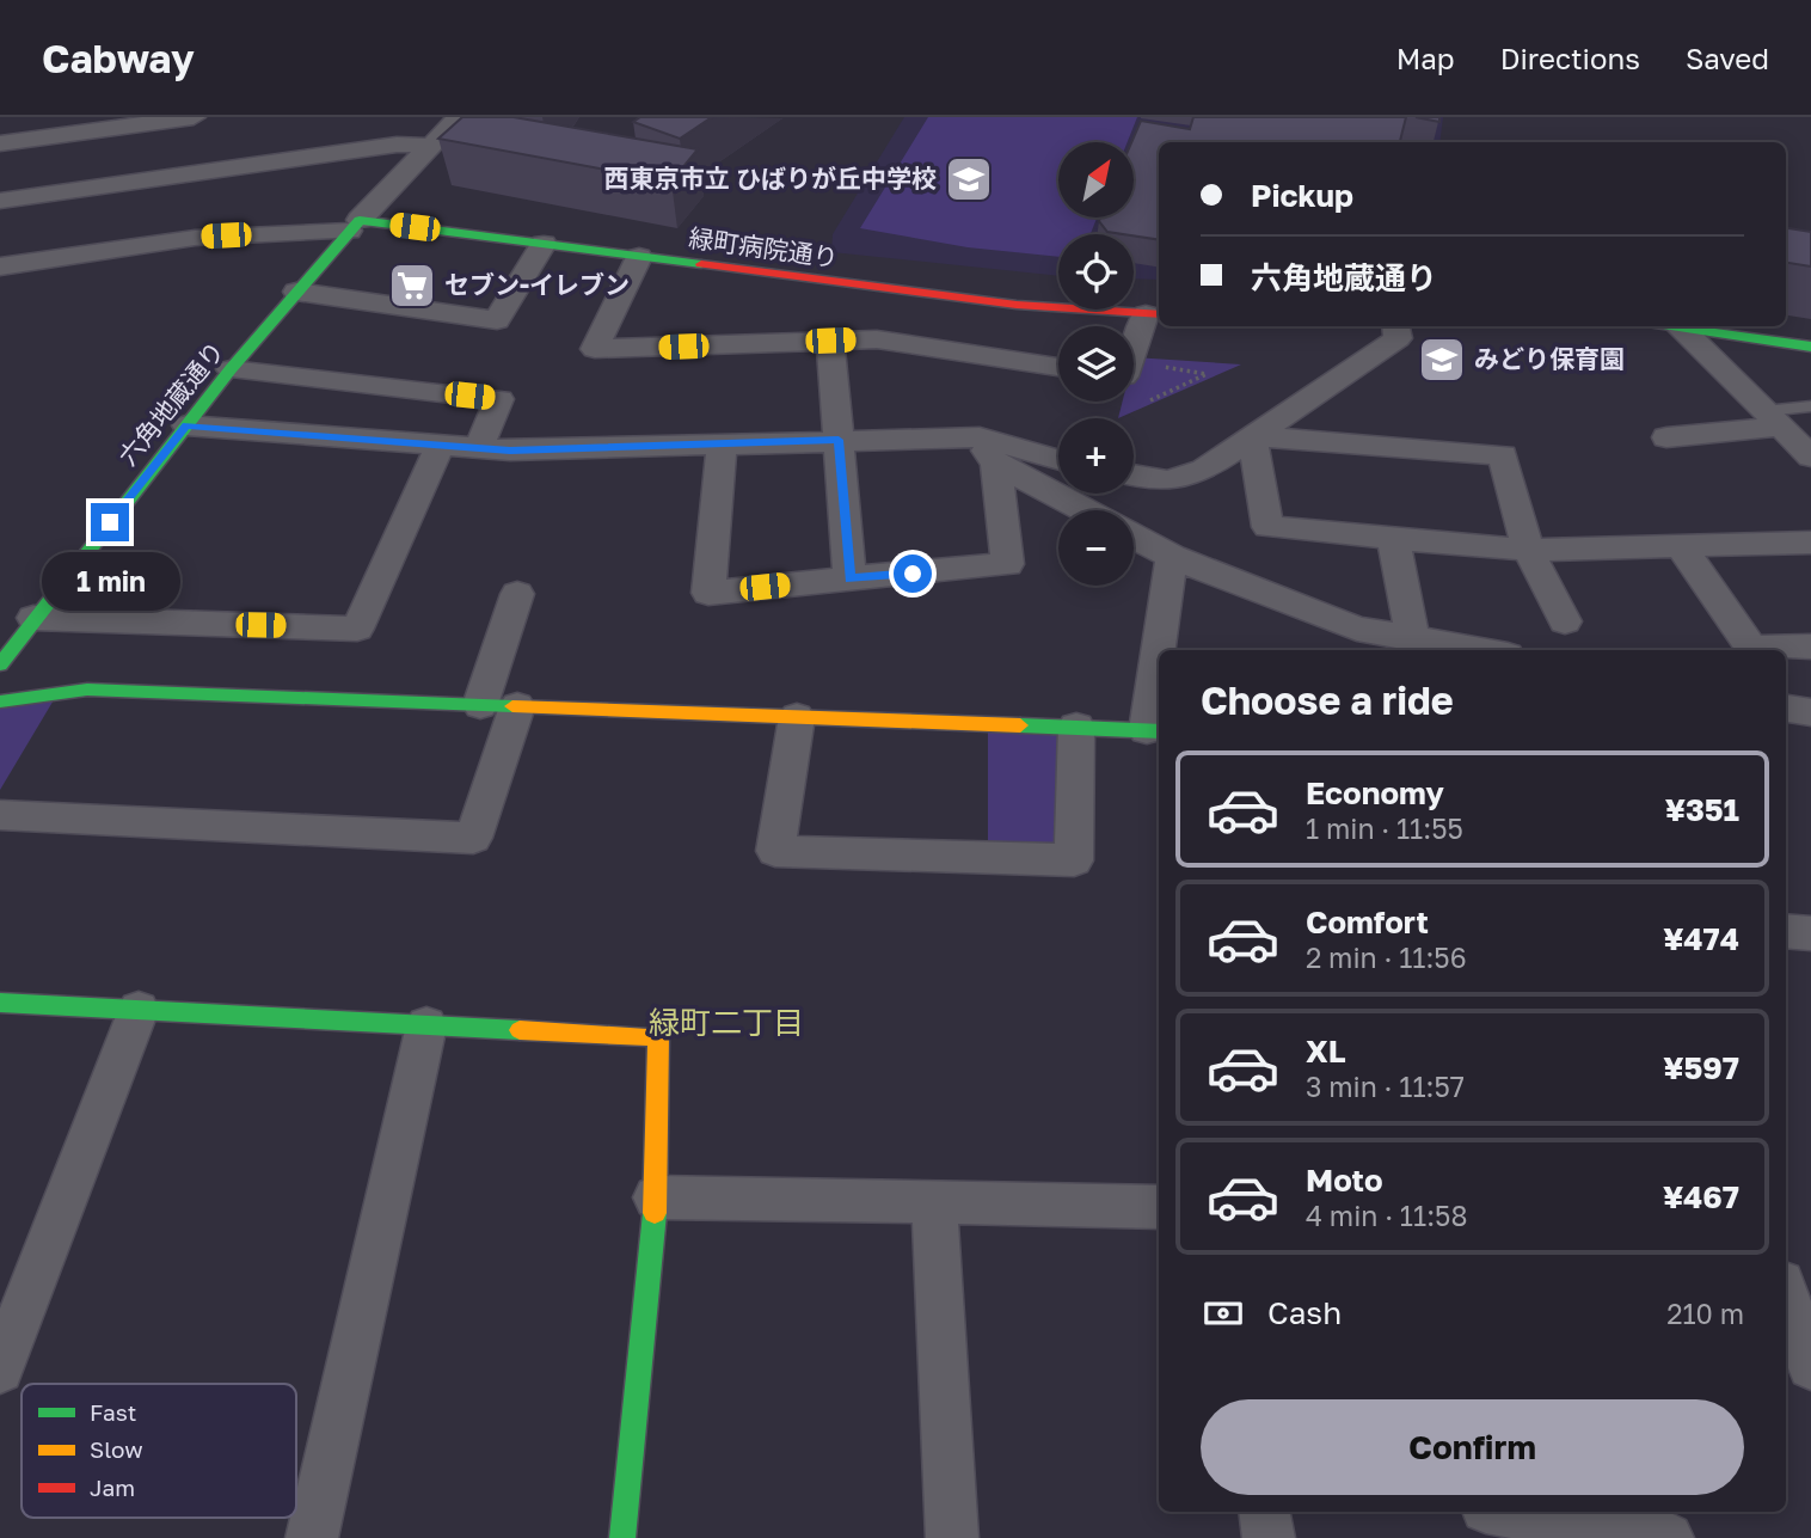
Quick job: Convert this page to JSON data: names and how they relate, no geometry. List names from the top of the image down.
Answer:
{
  "streets": {
    "street": ["緑町病院通り", "六角地蔵通り"]
  },
  "crossings": [
    ["緑町病院通り", "六角地蔵通り"]
  ],
  "districts": ["緑町二丁目"],
  "places": {
    "school or university": ["西東京市立 ひばりが丘中学校", "みどり保育園"],
    "supermarket": ["セブン-イレブン"]
  },
  "legend": ["Fast", "Slow", "Jam"],
  "north": "top right",
  "page": {
    "header": "Cabway",
    "nav": ["Map", "Directions", "Saved"],
    "map_buttons": ["+", "−"],
    "banner": ["Pickup", "六角地蔵通り"],
    "bubble": "1 min",
    "heading": "Choose a ride",
    "list": [
      {
        "name": "Economy",
        "note": "1 min · 11:55",
        "value": "¥351"
      },
      {
        "name": "Comfort",
        "note": "2 min · 11:56",
        "value": "¥474"
      },
      {
        "name": "XL",
        "note": "3 min · 11:57",
        "value": "¥597"
      },
      {
        "name": "Moto",
        "note": "4 min · 11:58",
        "value": "¥467"
      }
    ],
    "pay": ["Cash", "210 m"],
    "buttons": "Confirm"
  }
}
